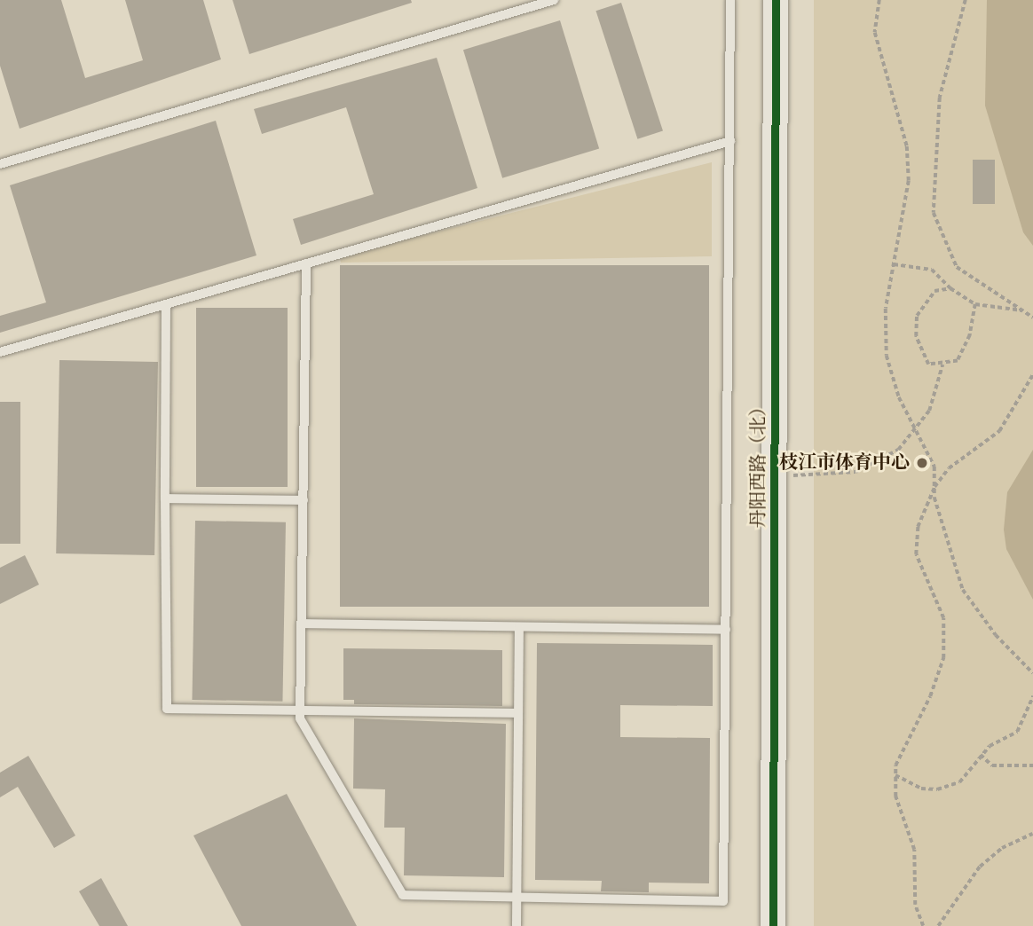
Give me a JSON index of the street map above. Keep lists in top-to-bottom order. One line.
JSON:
{"streets":{"street":["丹阳西路（北）"]},"places":["枝江市体育中心"]}
